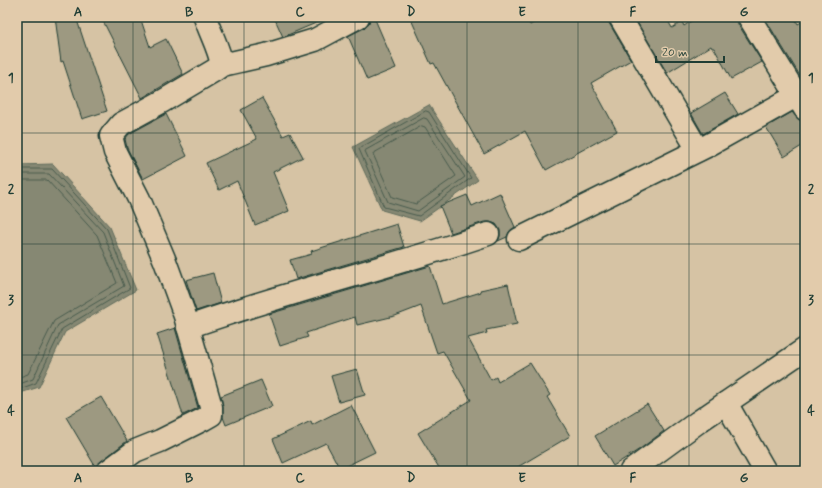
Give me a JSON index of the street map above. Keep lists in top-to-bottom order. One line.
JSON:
{"scale_bar":"20 m","grid":{"columns":["A","B","C","D","E","F","G"],"rows":["1","2","3","4"]}}
